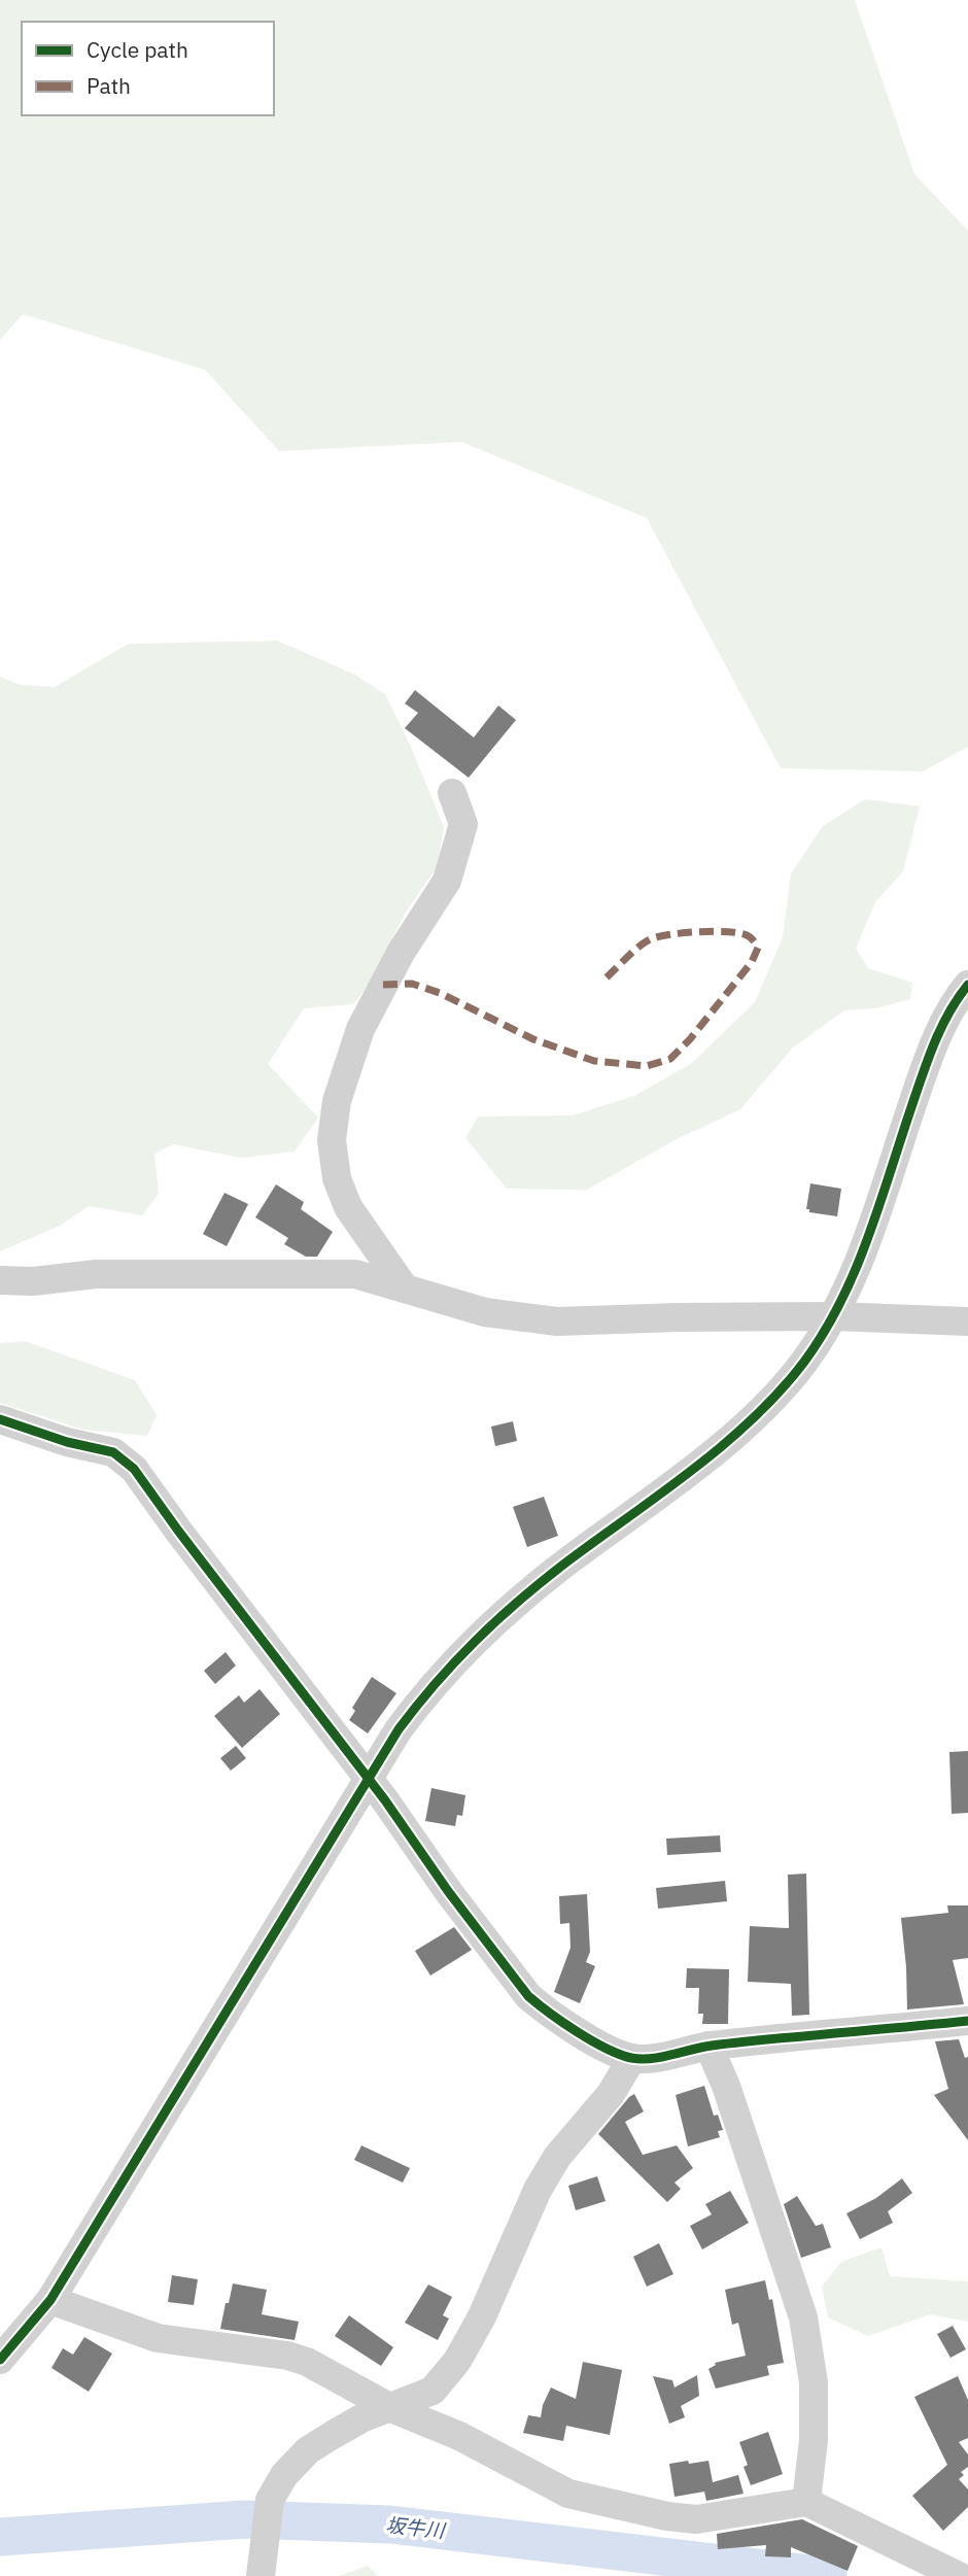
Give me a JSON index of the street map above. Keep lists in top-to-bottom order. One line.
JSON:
{"water":["坂牛川"],"legend":["Cycle path","Path"]}
